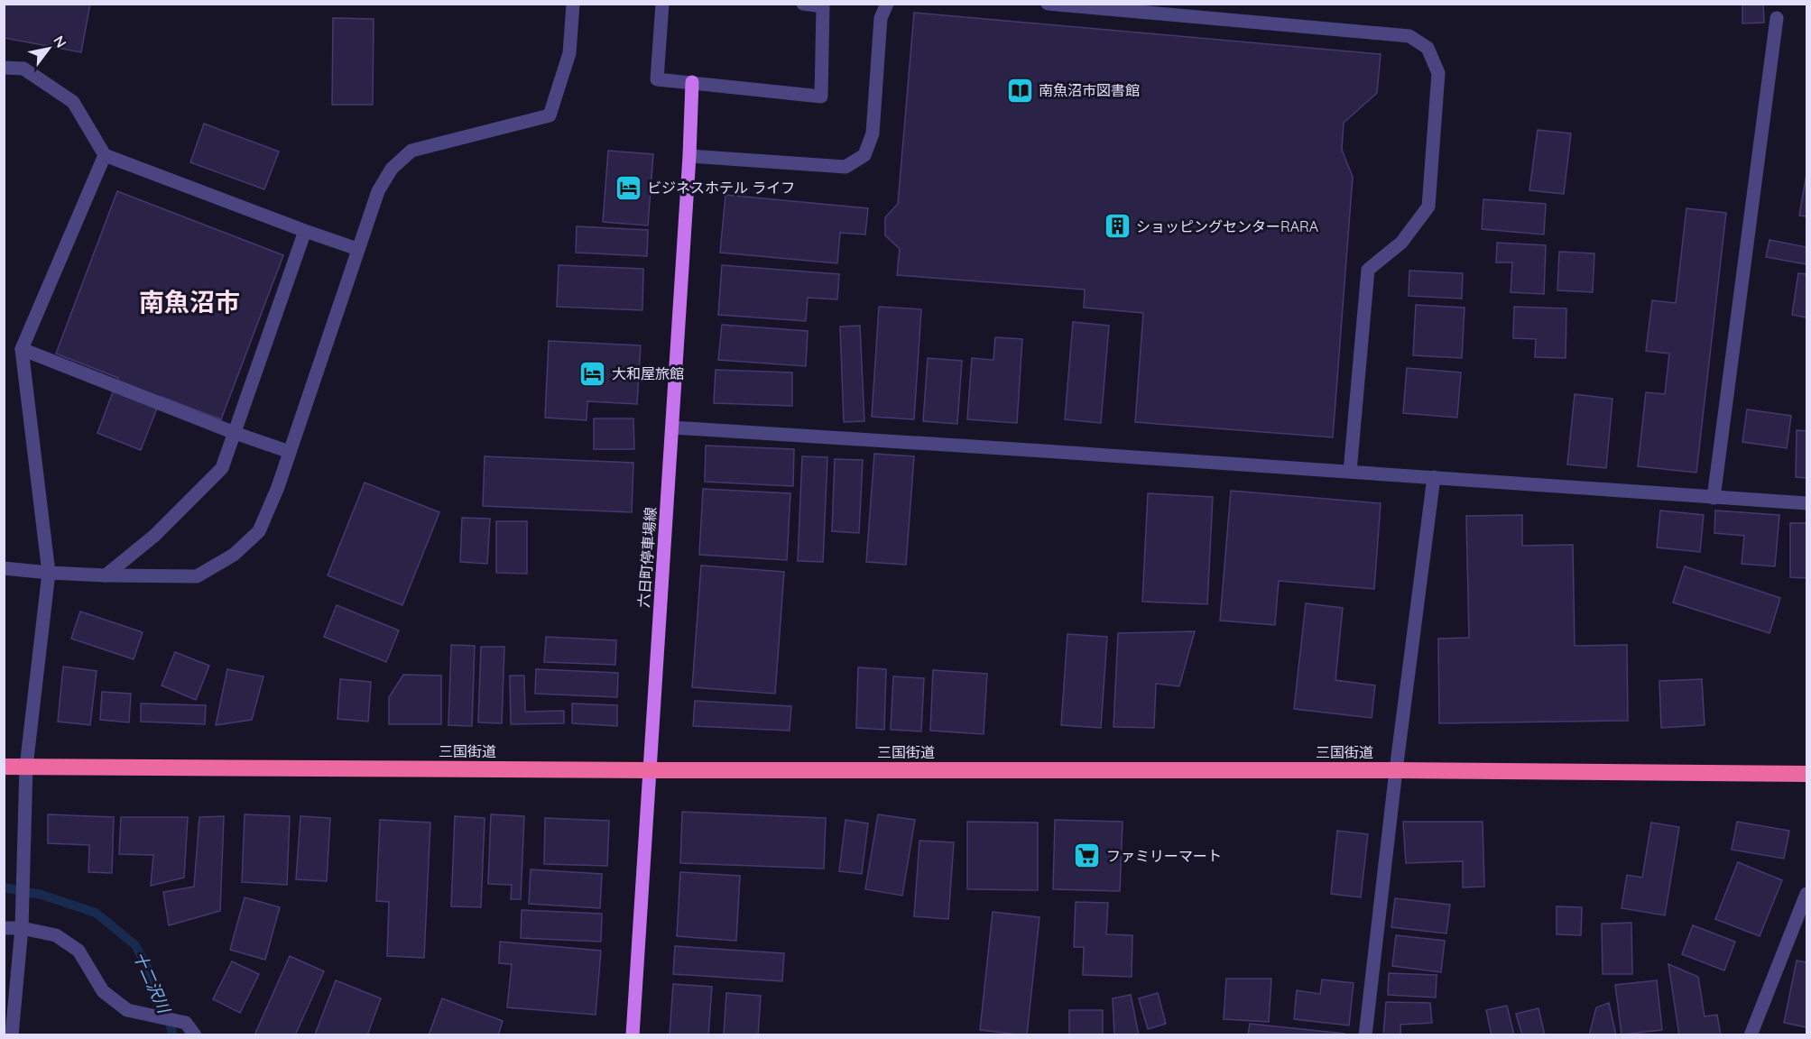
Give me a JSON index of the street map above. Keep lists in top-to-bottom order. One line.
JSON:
{"streets":{"highway":["三国街道"],"main road":["六日町停車場線"]},"crossings":[["六日町停車場線","三国街道"]],"districts":["南魚沼市"],"water":["十二沢川"],"places":{"library":["南魚沼市図書館"],"hotel":["ビジネスホテル ライフ","大和屋旅館"],"building":["ショッピングセンターRARA"],"supermarket":["ファミリーマート"]},"north":"top right"}
